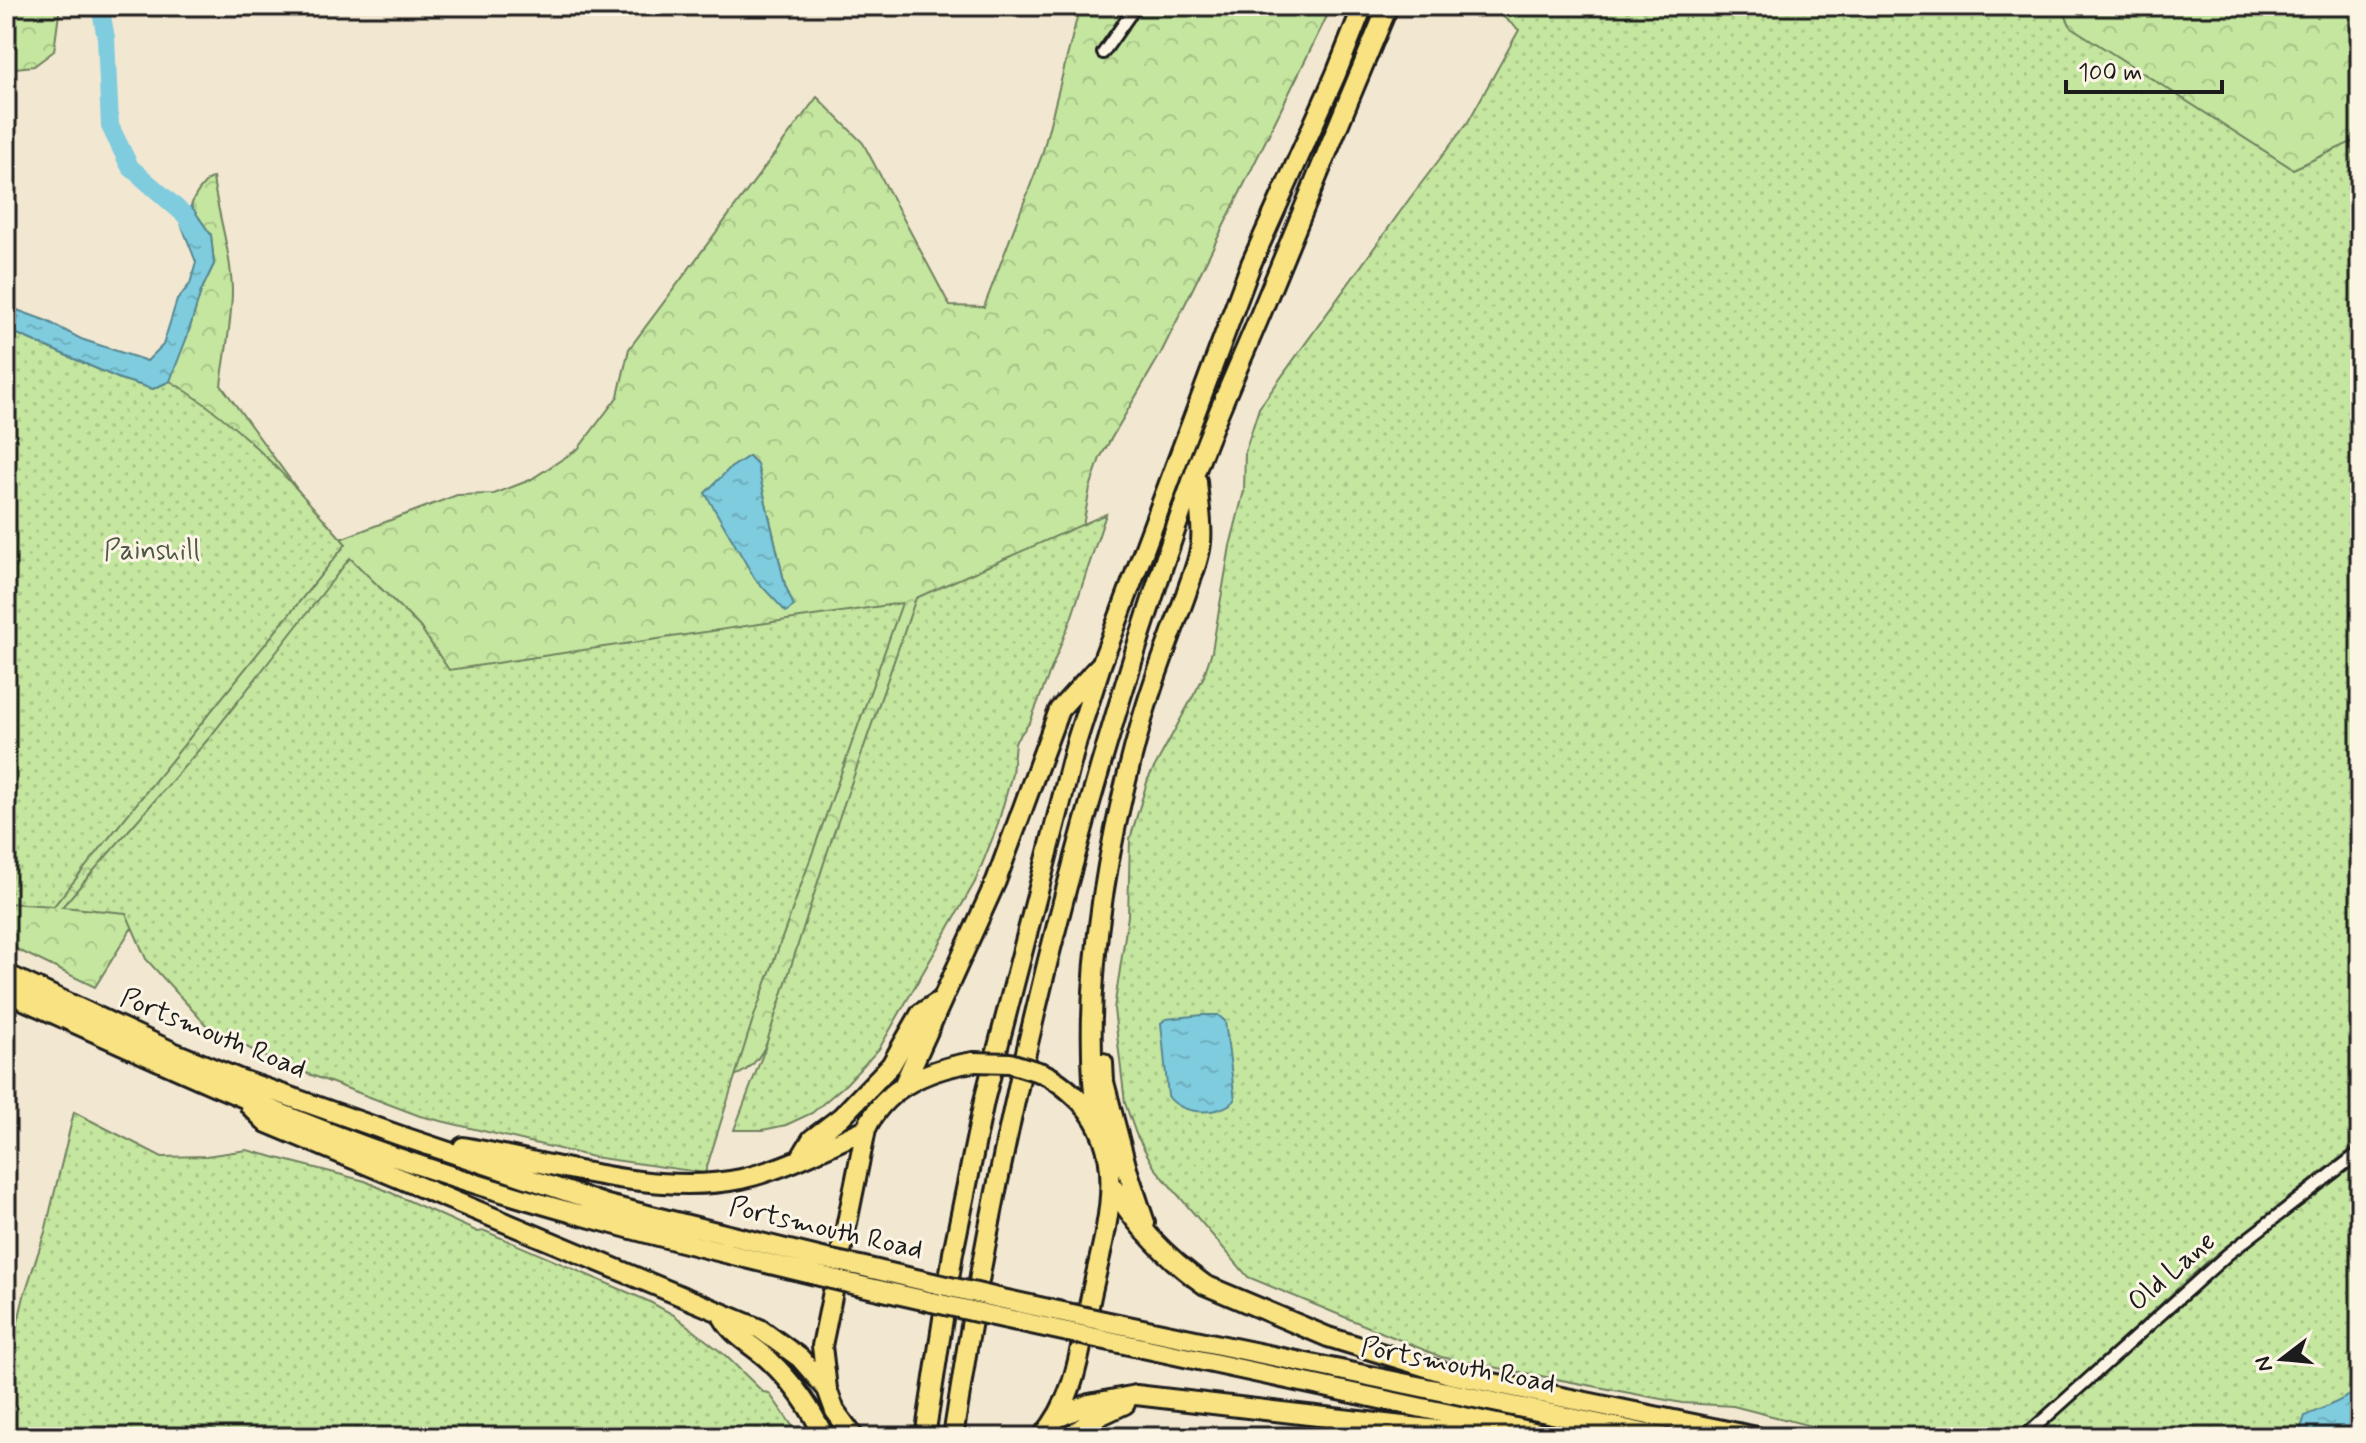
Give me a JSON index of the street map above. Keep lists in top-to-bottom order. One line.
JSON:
{"streets":{"highway":["Portsmouth Road"],"street":["Old Lane"]},"parks":["Painshill"],"scale_bar":"100 m","north":"left"}
